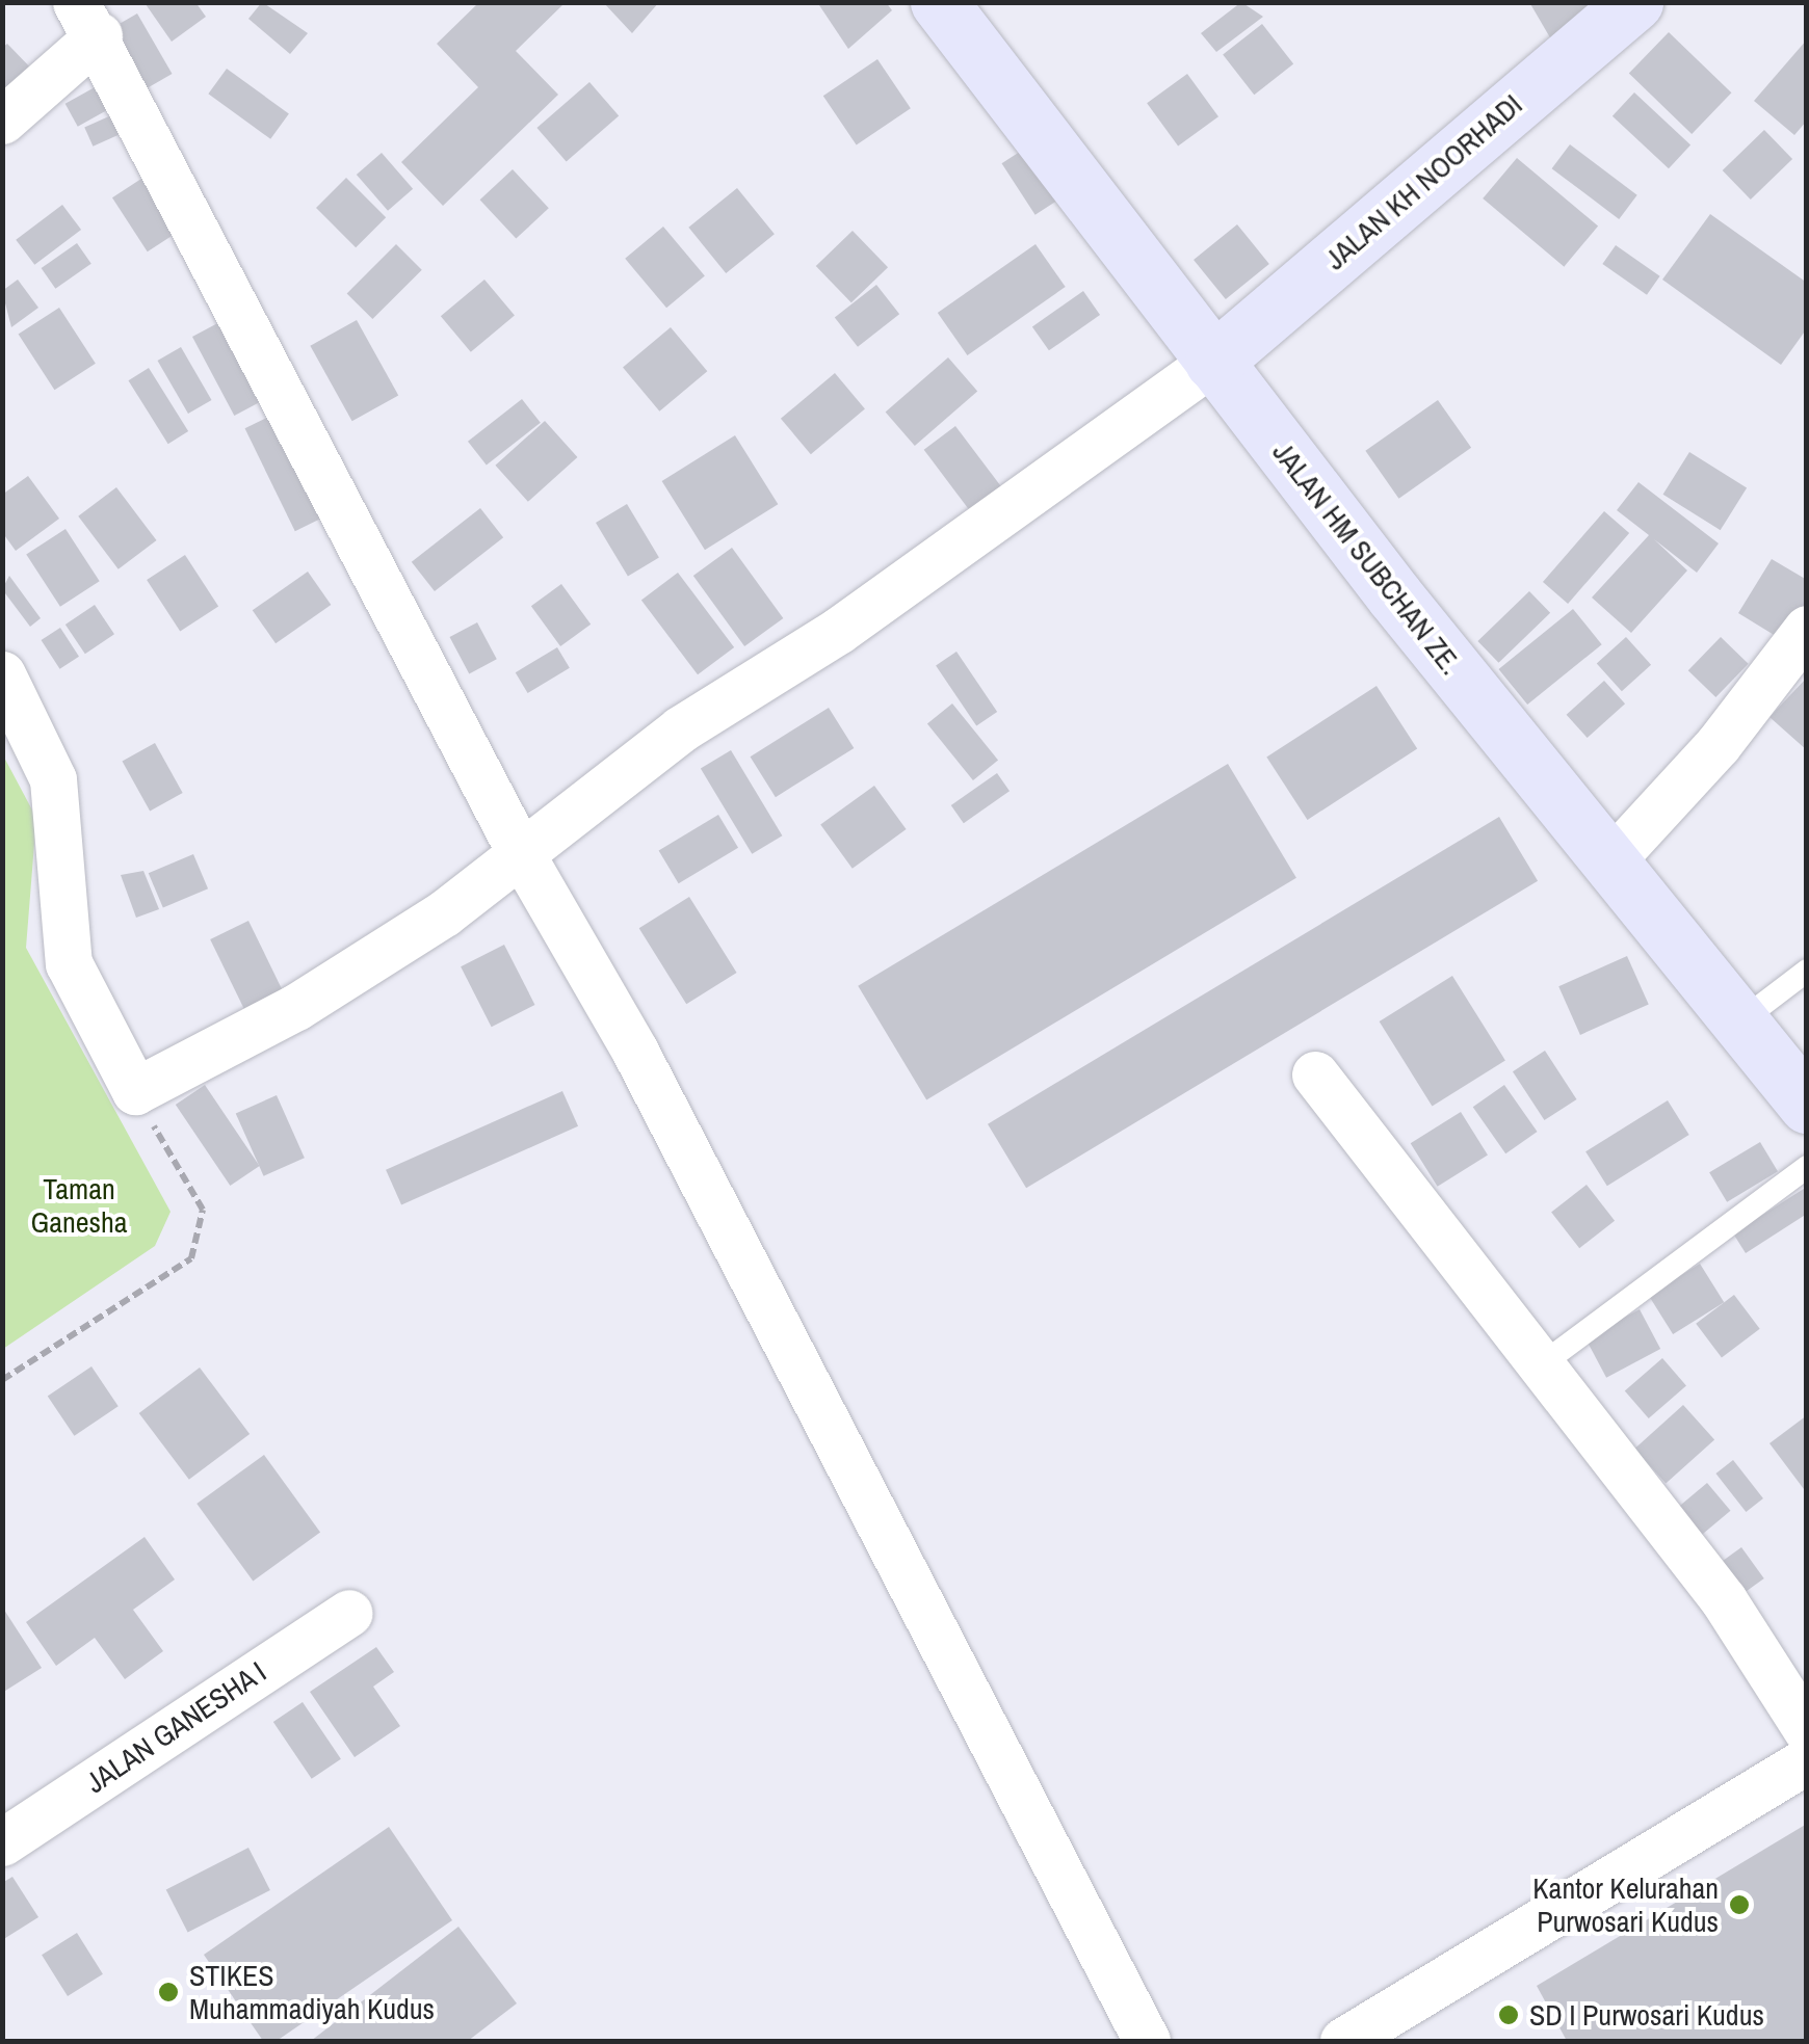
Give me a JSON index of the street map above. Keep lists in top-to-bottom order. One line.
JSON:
{"streets":{"main road":["JALAN KH NOORHADI","JALAN HM SUBCHAN ZE."],"street":["JALAN GANESHA I"]},"crossings":[["JALAN KH NOORHADI","JALAN HM SUBCHAN ZE."]],"parks":["Taman Ganesha"],"places":["Kantor Kelurahan Purwosari Kudus","STIKES Muhammadiyah Kudus","SD I Purwosari Kudus"]}
